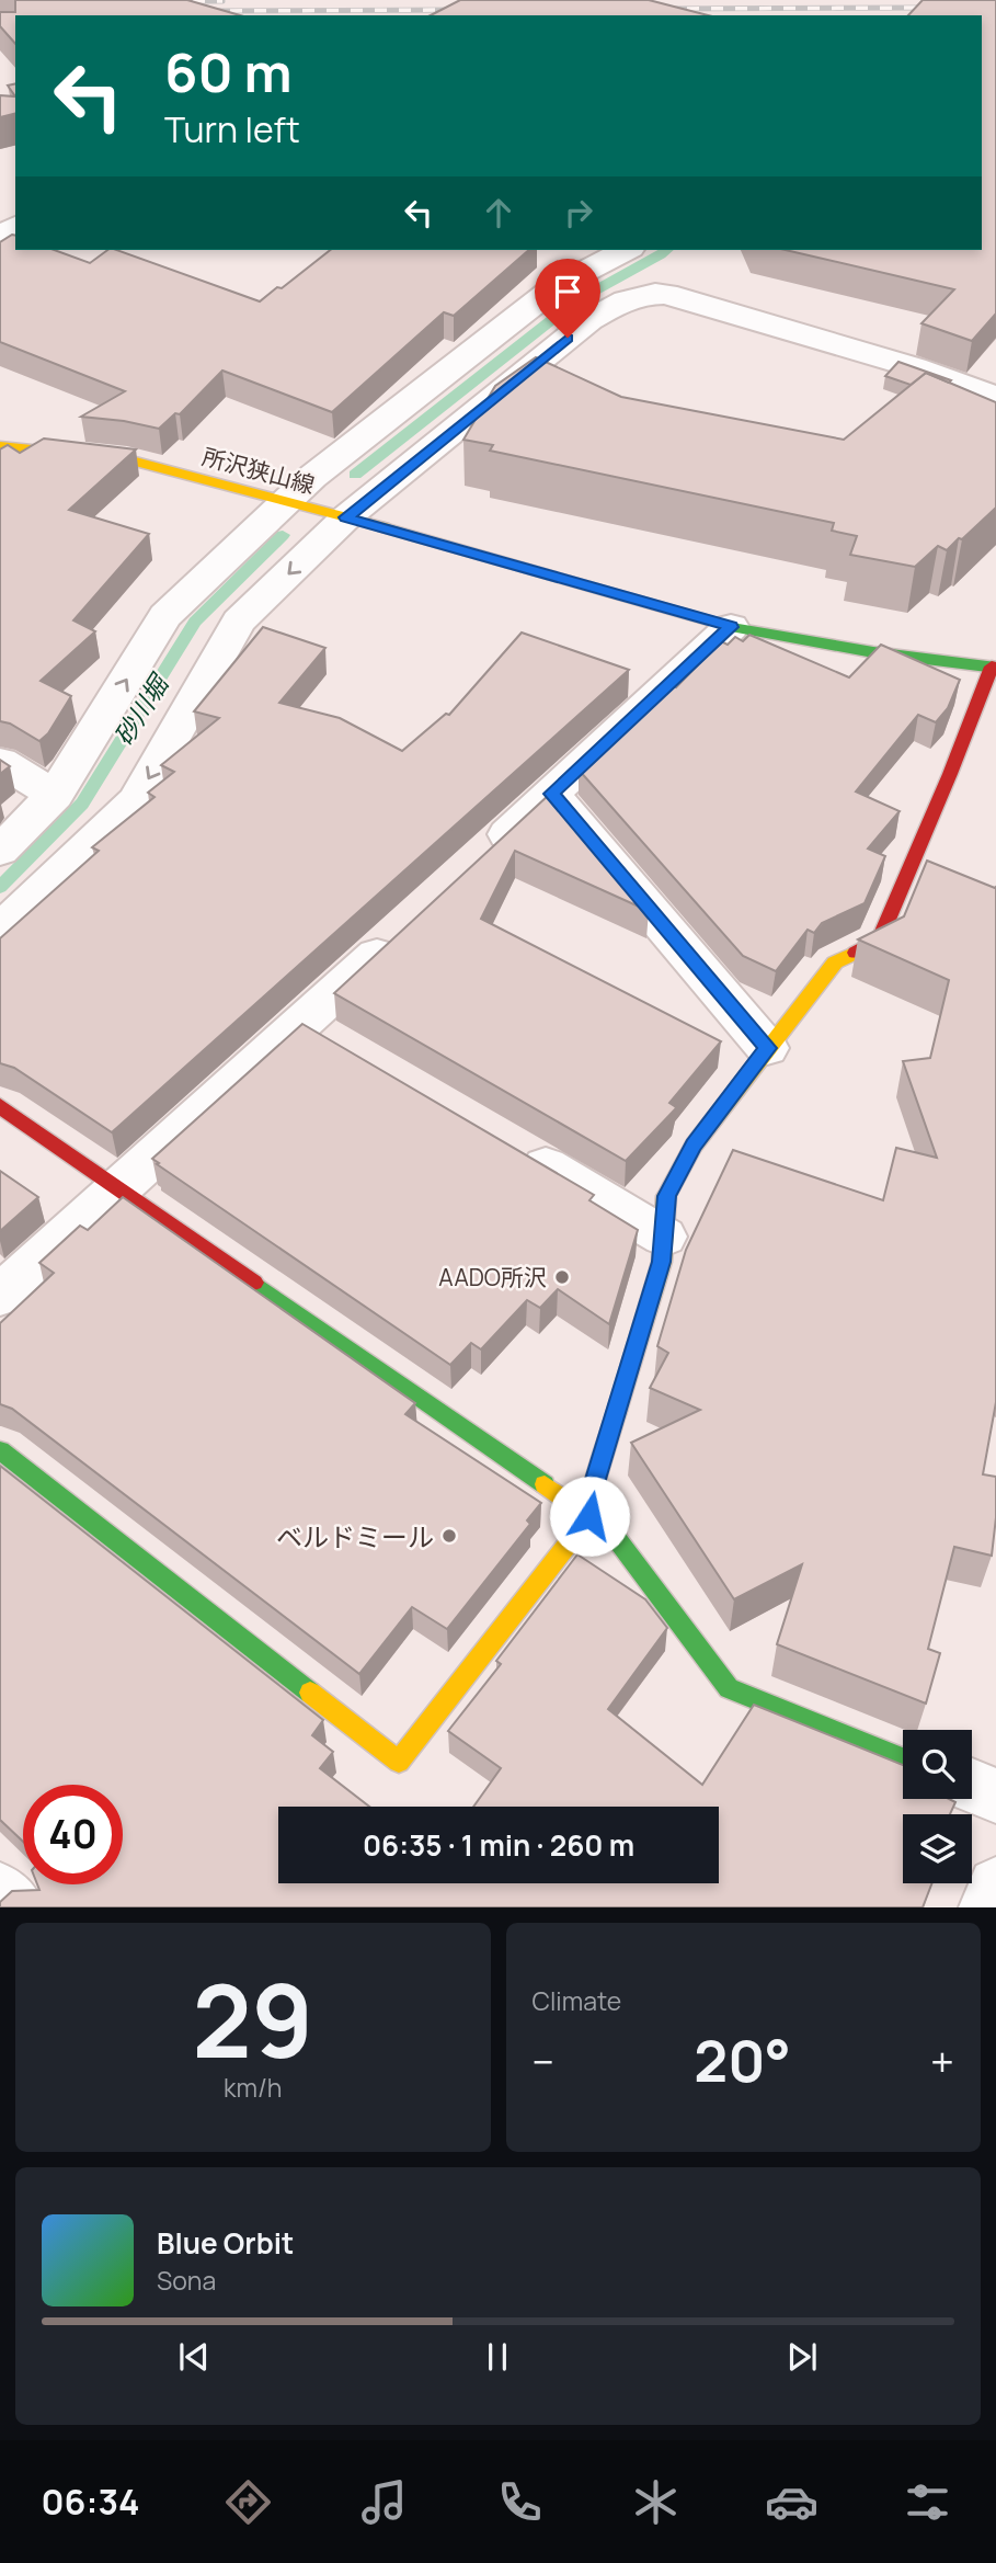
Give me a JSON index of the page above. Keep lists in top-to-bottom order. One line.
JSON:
{"streets":{"street":["所沢狭山線"]},"water":["砂川堀"],"places":["AADO所沢","ベルドミール"],"page":{"turn":["60 m","Turn left"],"limit":"40","trip":"06:35 · 1 min · 260 m","tile":[["29","km/h"],"Climate"],"heat":["−","20°","+"],"song":["Blue Orbit","Sona"],"tabs":"06:34"}}
